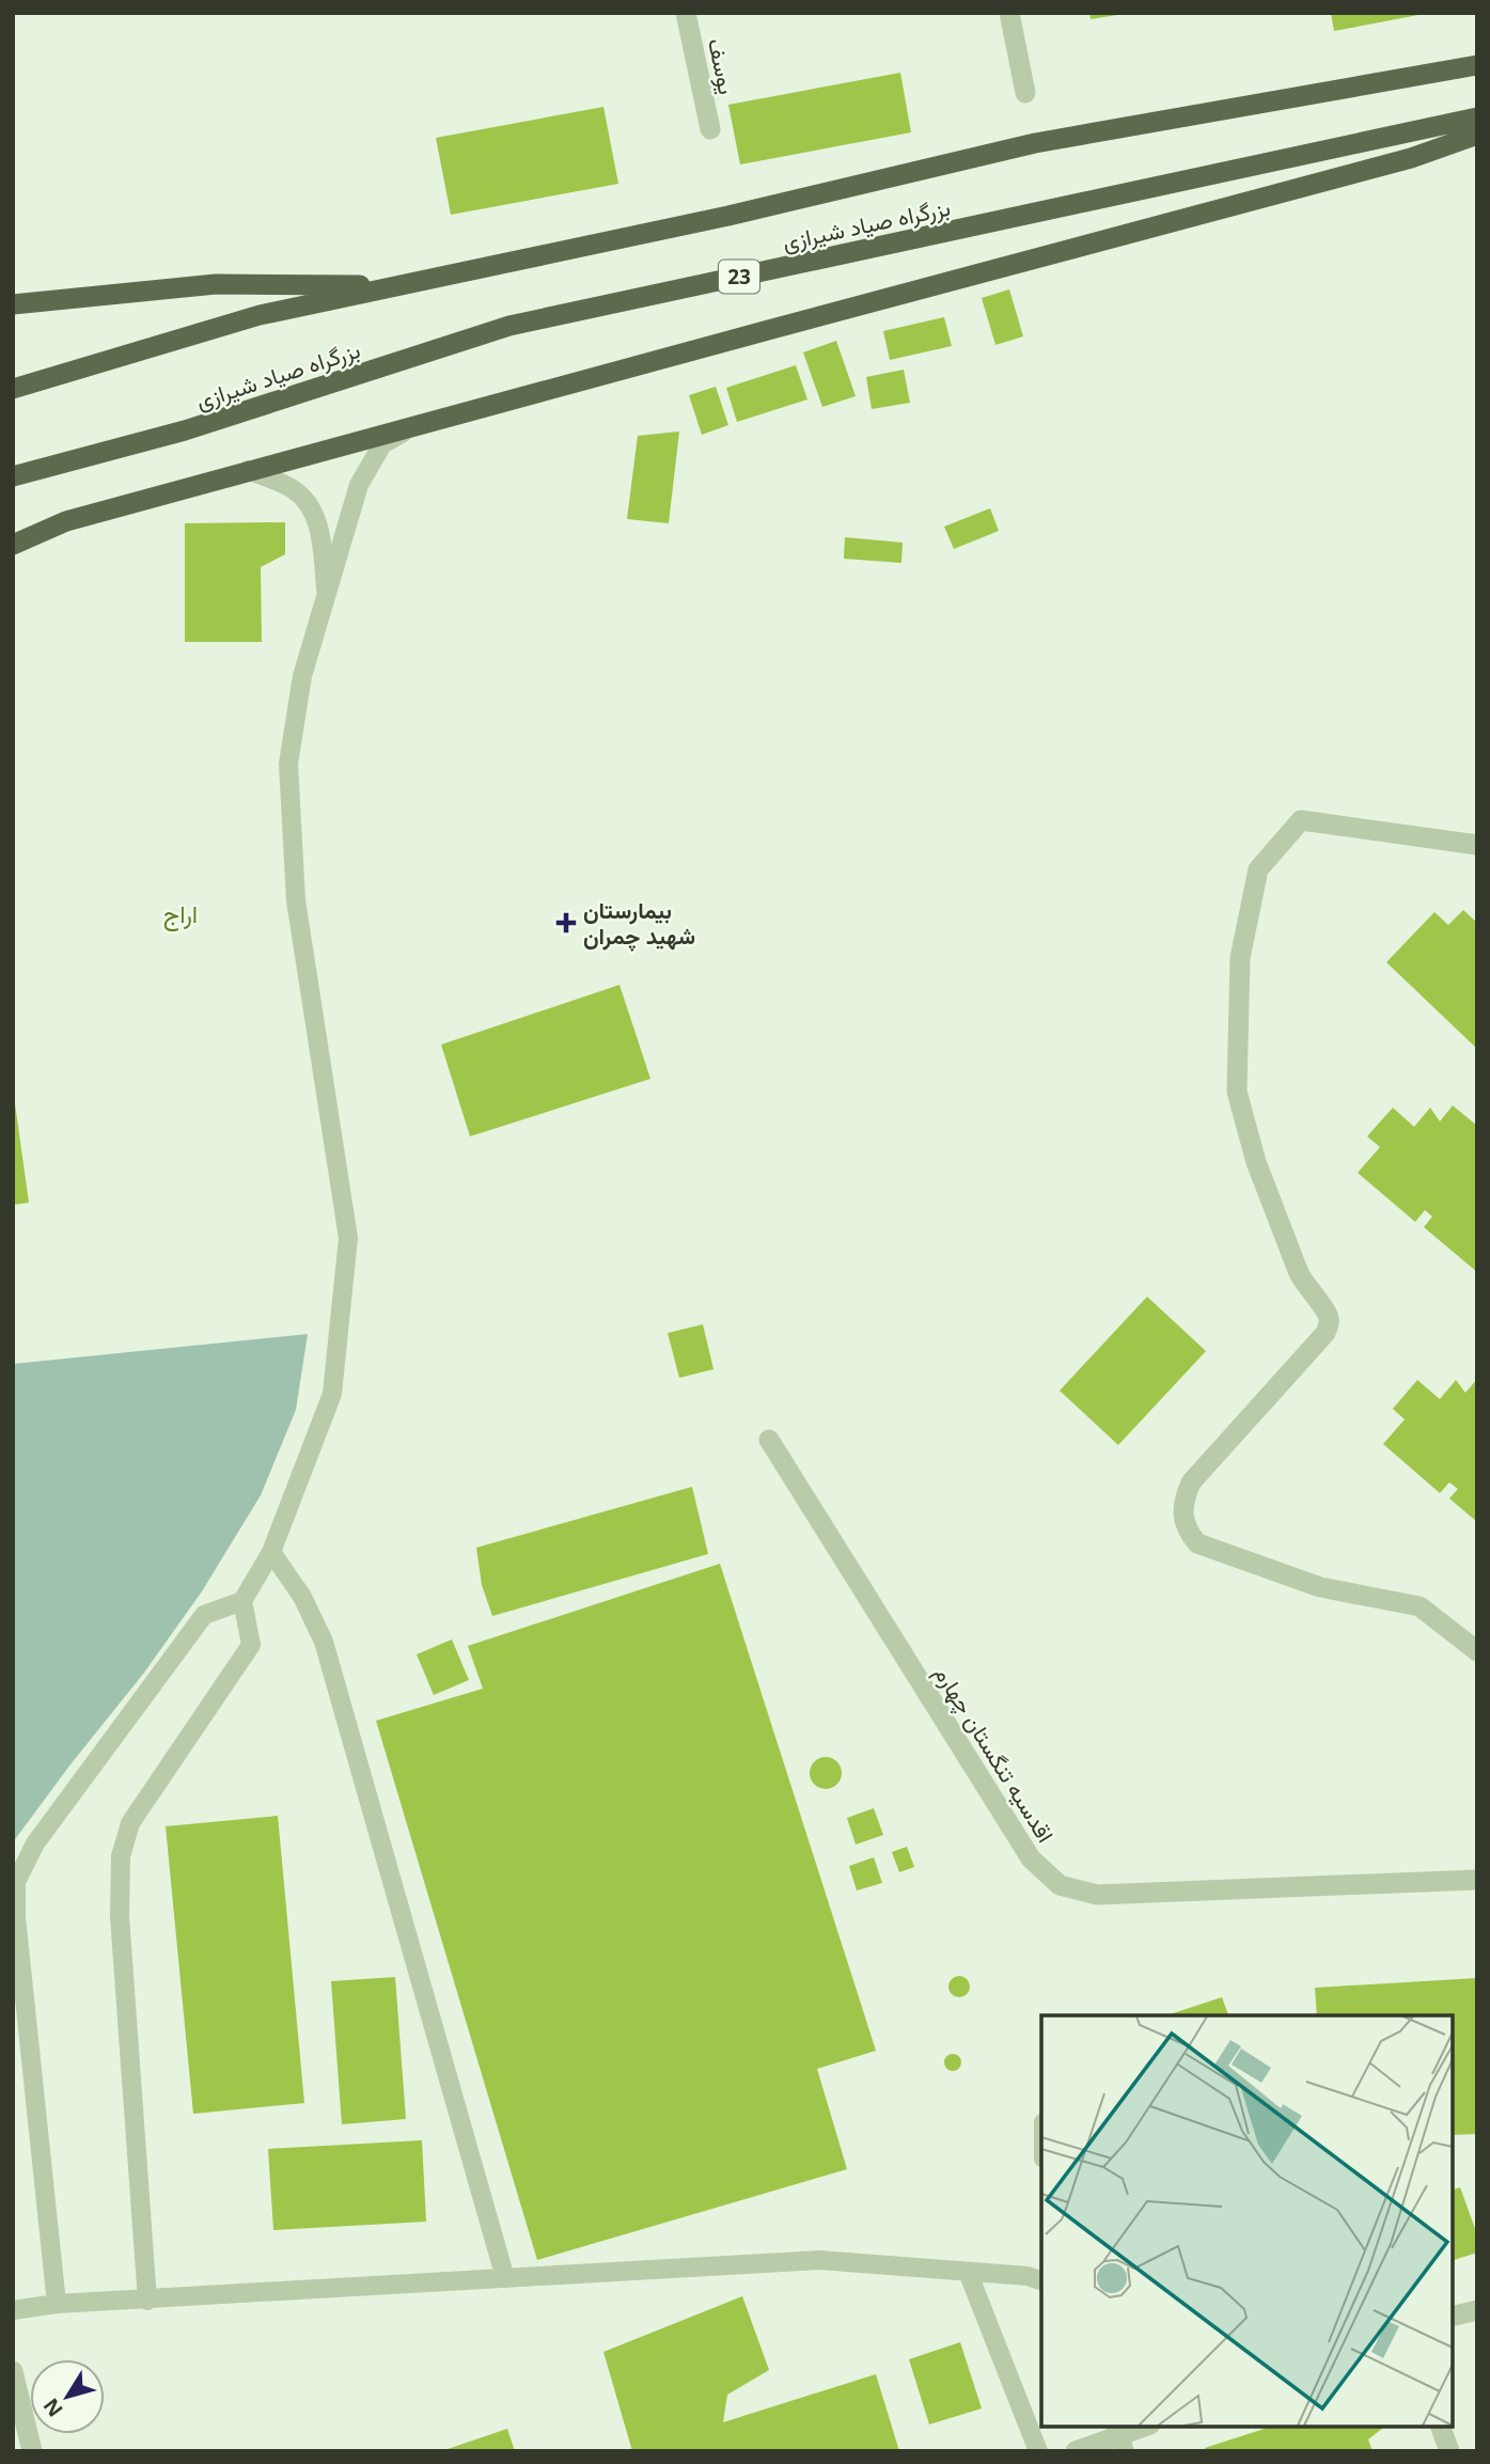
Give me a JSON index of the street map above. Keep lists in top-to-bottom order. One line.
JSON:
{"streets":{"highway":["بزرگراه صیاد شیرازی","23"],"street":["یوسف","اقدسیه تنگستان چهارم"]},"districts":["اراج"],"places":{"health":["بیمارستان شهید چمران"]},"north":"bottom left"}
